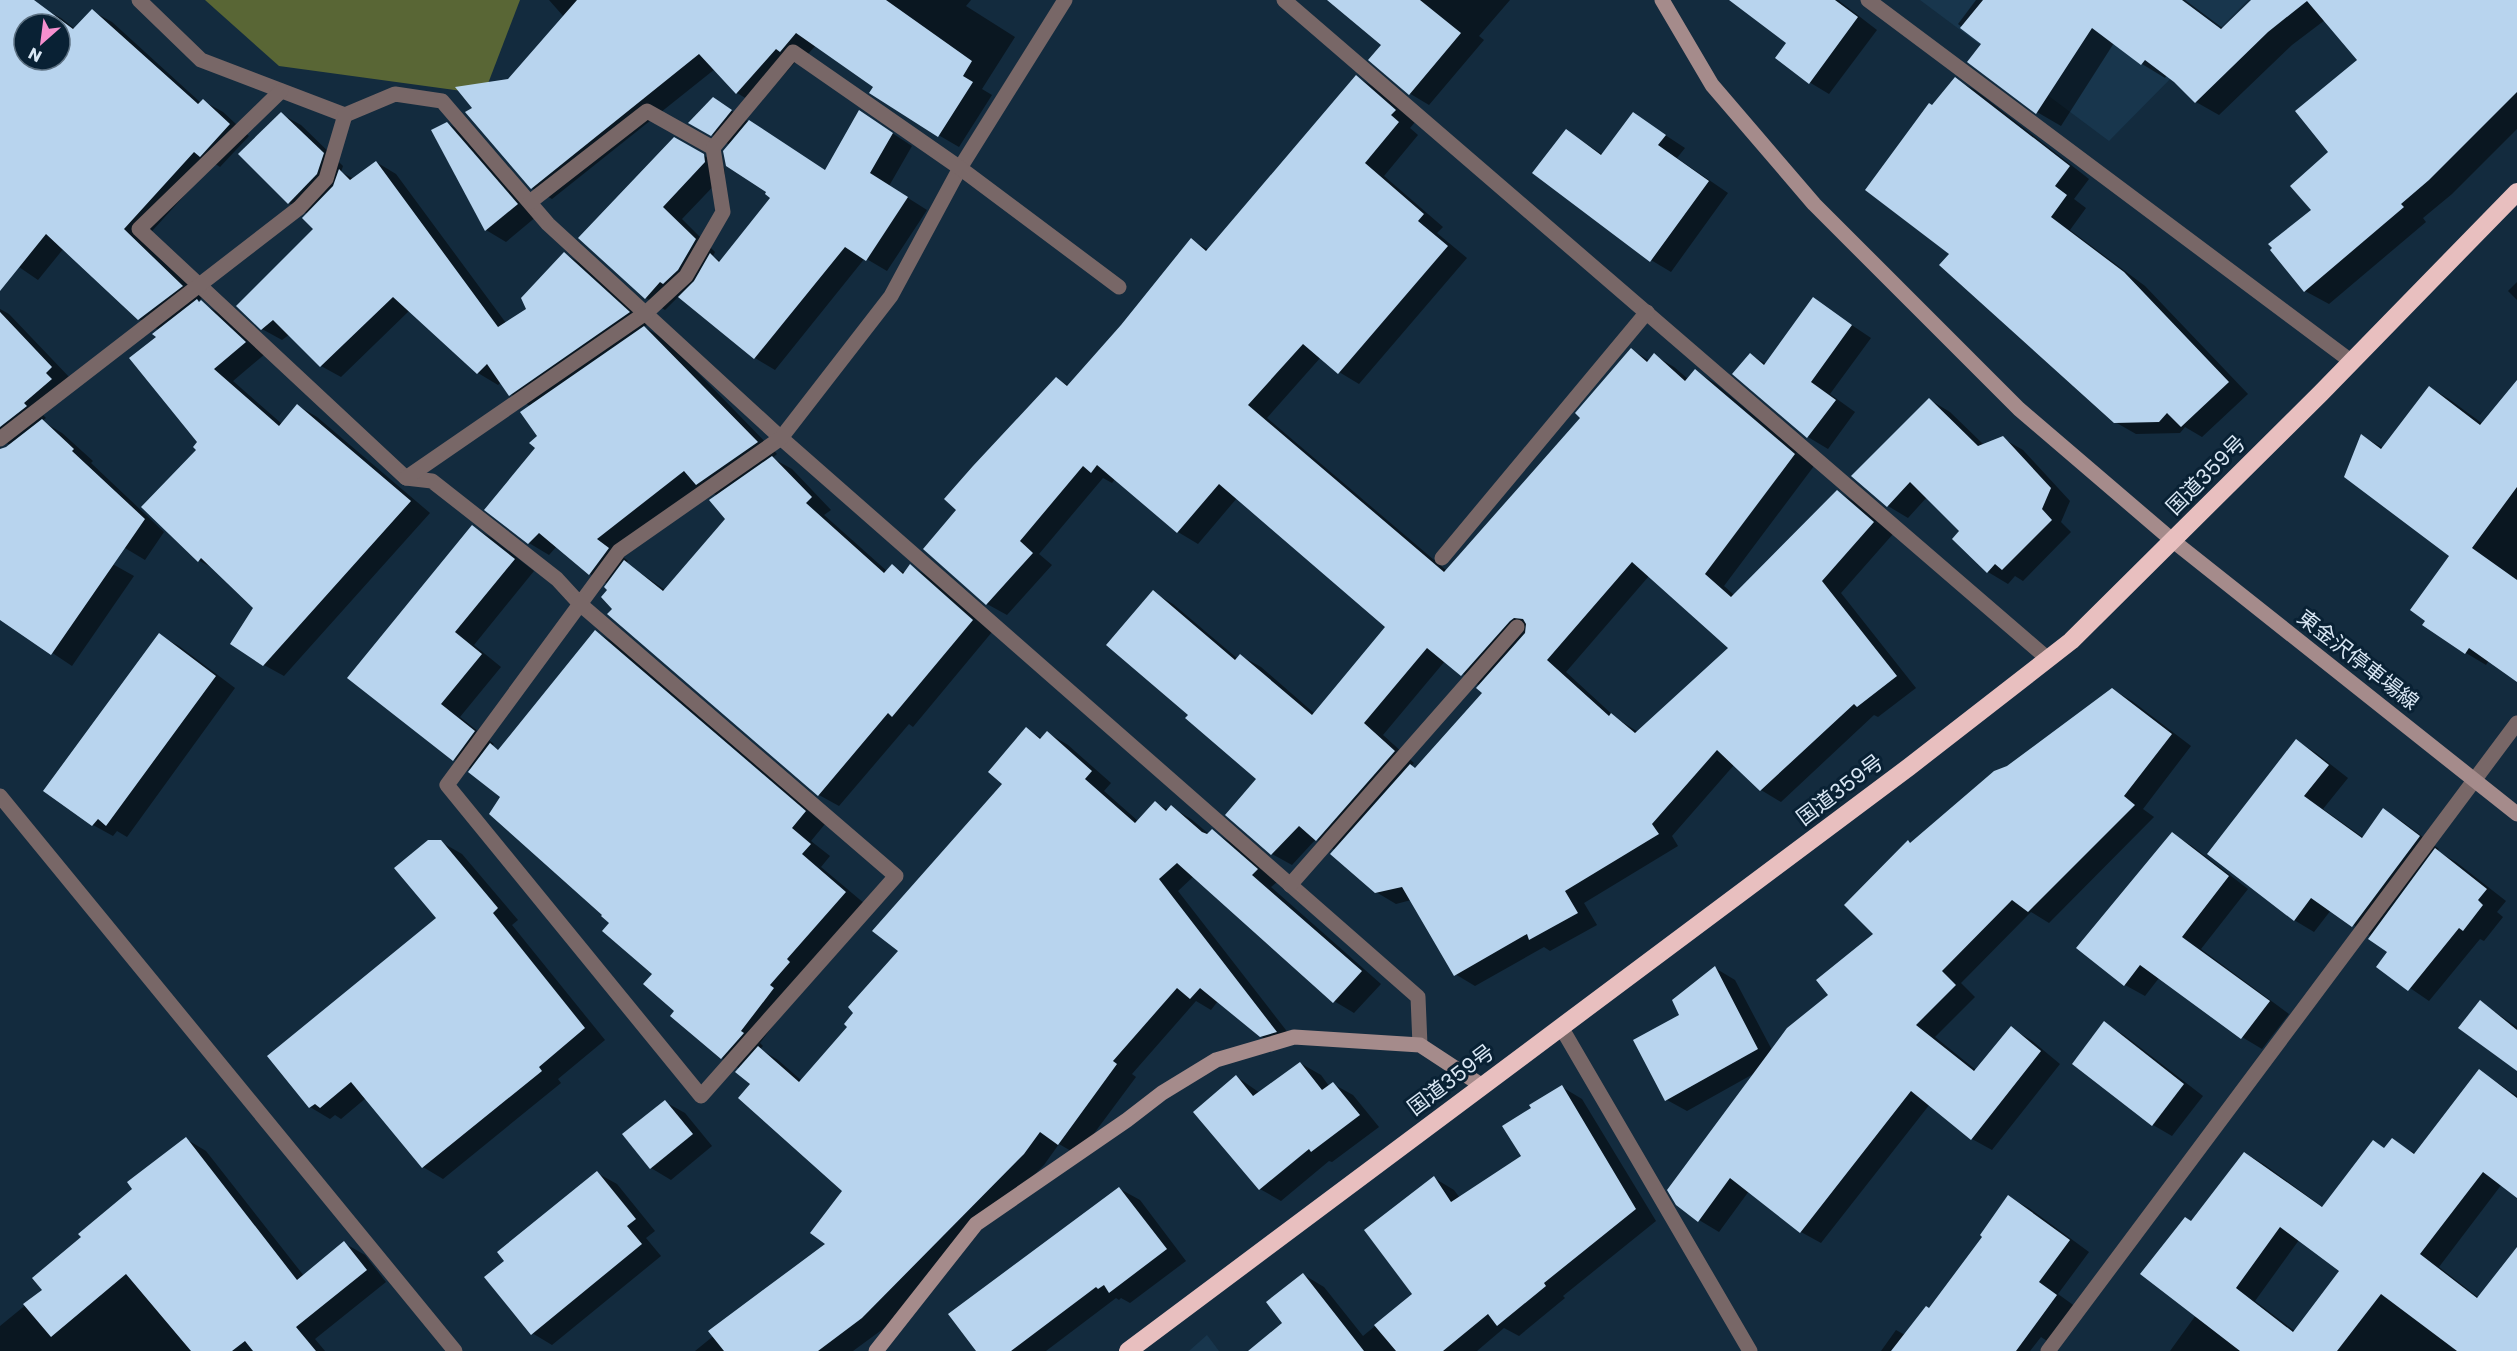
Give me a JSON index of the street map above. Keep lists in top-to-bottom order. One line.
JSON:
{"streets":{"highway":["国道359号"],"street":["東金沢停車場線"]},"crossings":[["国道359号","東金沢停車場線"]],"north":"bottom left"}
